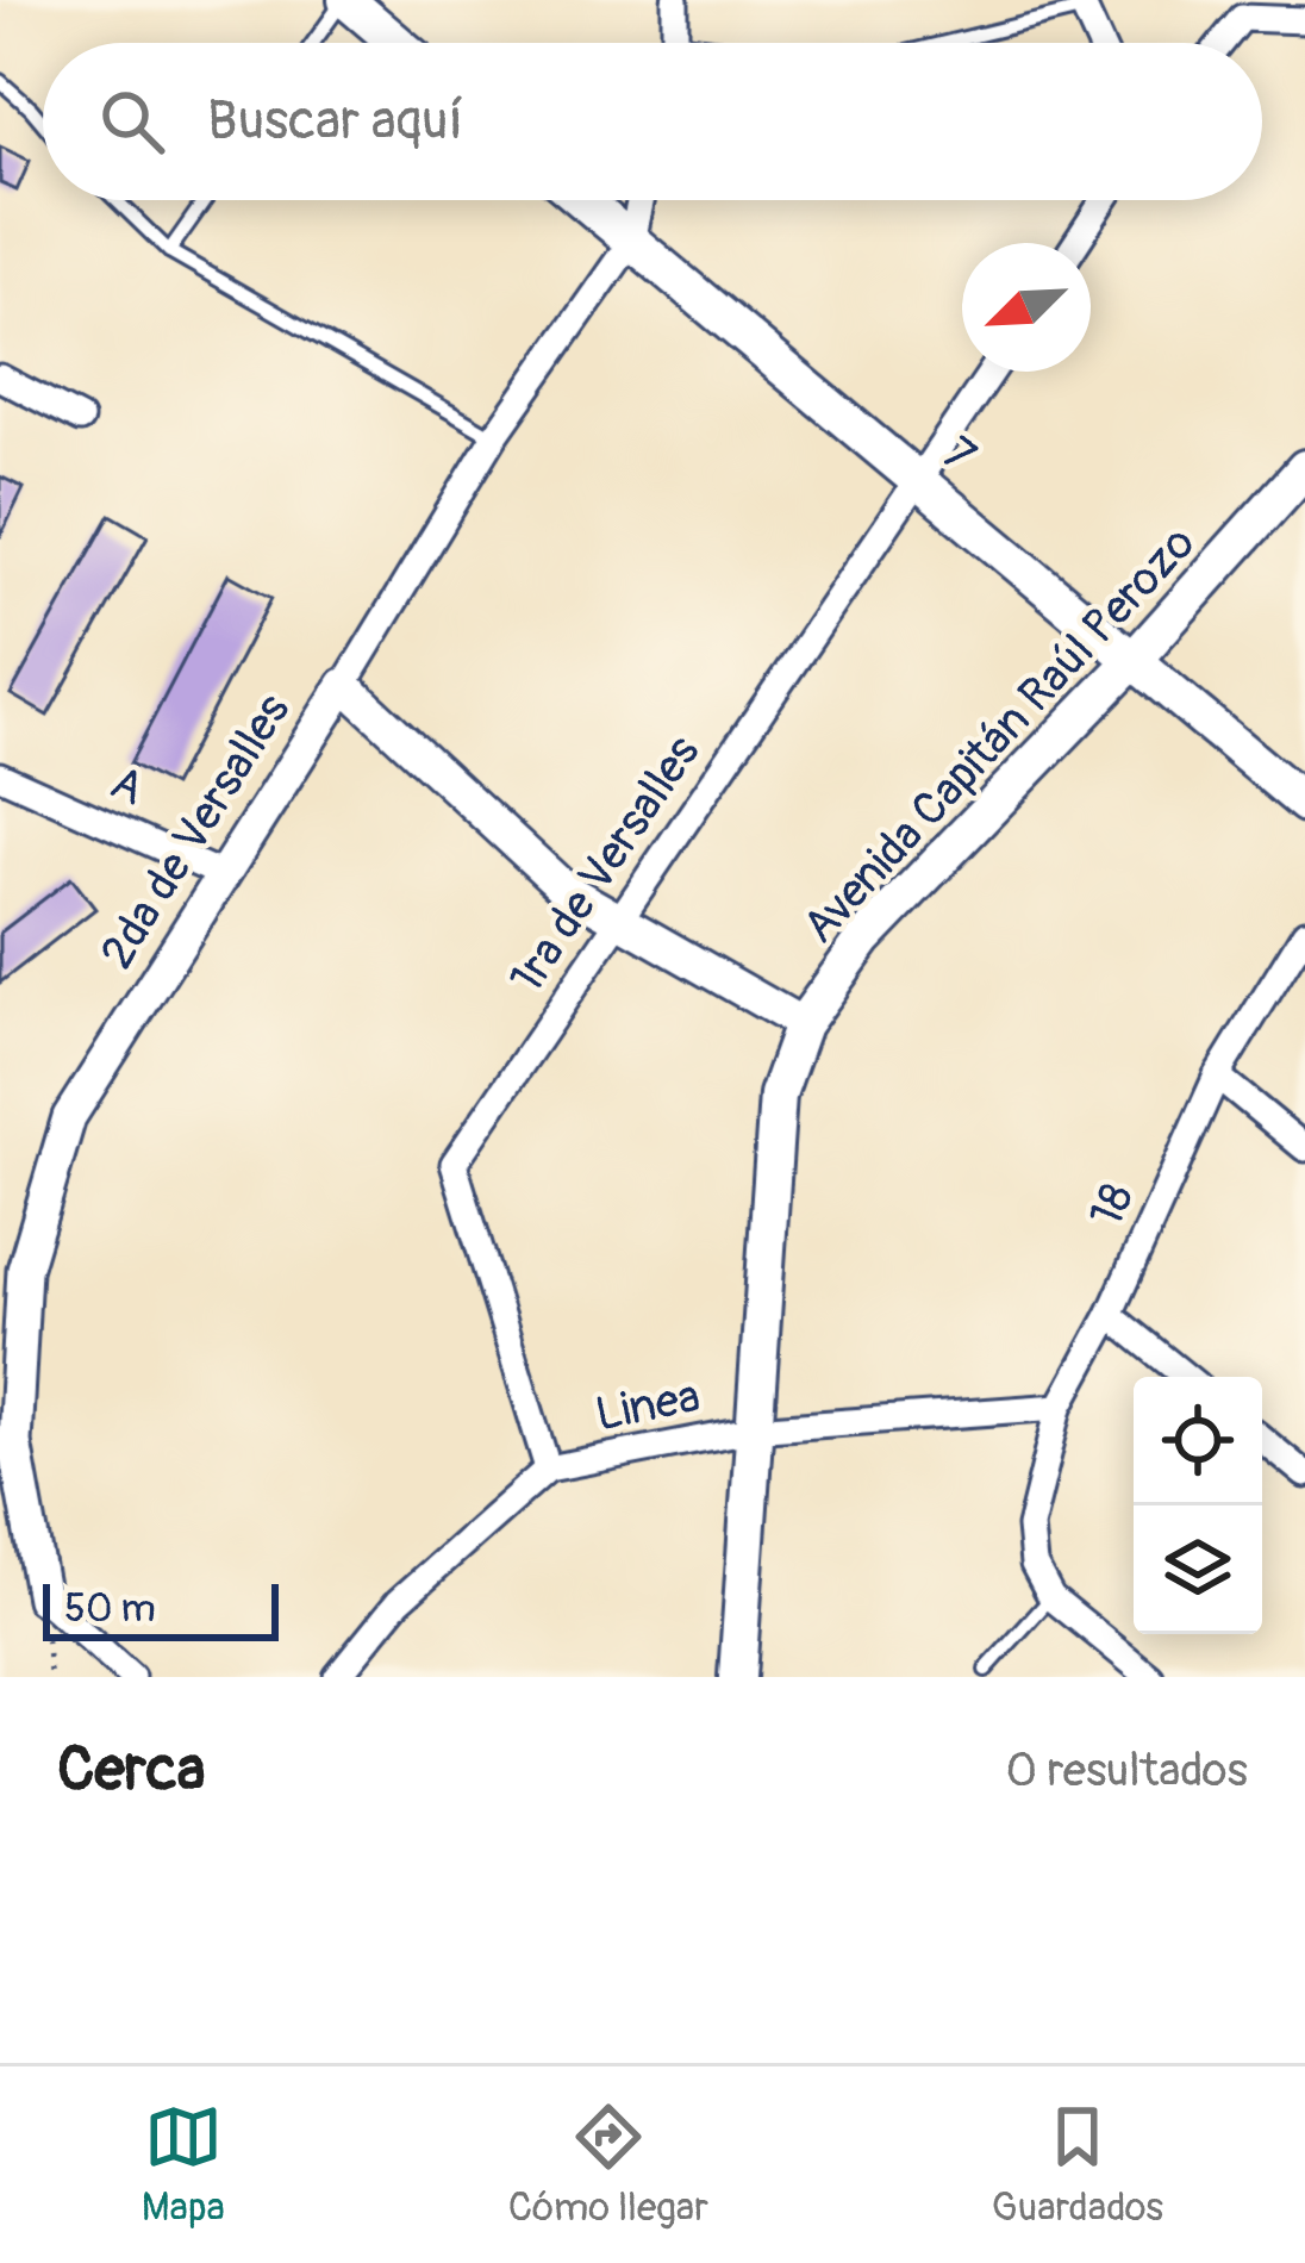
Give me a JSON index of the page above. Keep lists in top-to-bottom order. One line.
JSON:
{"streets":{"main road":["7","Avenida Capitán Raúl Perozo"],"street":["A","2da de Versalles","1ra de Versalles","18","Linea"]},"crossings":[["7","Avenida Capitán Raúl Perozo"],["7","2da de Versalles"],["7","1ra de Versalles"],["Avenida Capitán Raúl Perozo","Linea"],["A","2da de Versalles"],["1ra de Versalles","Linea"],["18","Linea"]],"scale_bar":"50 m","north":"bottom left","page":{"search":"Buscar aquí","scale":"50 m","heading":["Cerca","0 resultados"],"nav":["Mapa","Cómo llegar","Guardados"]}}
